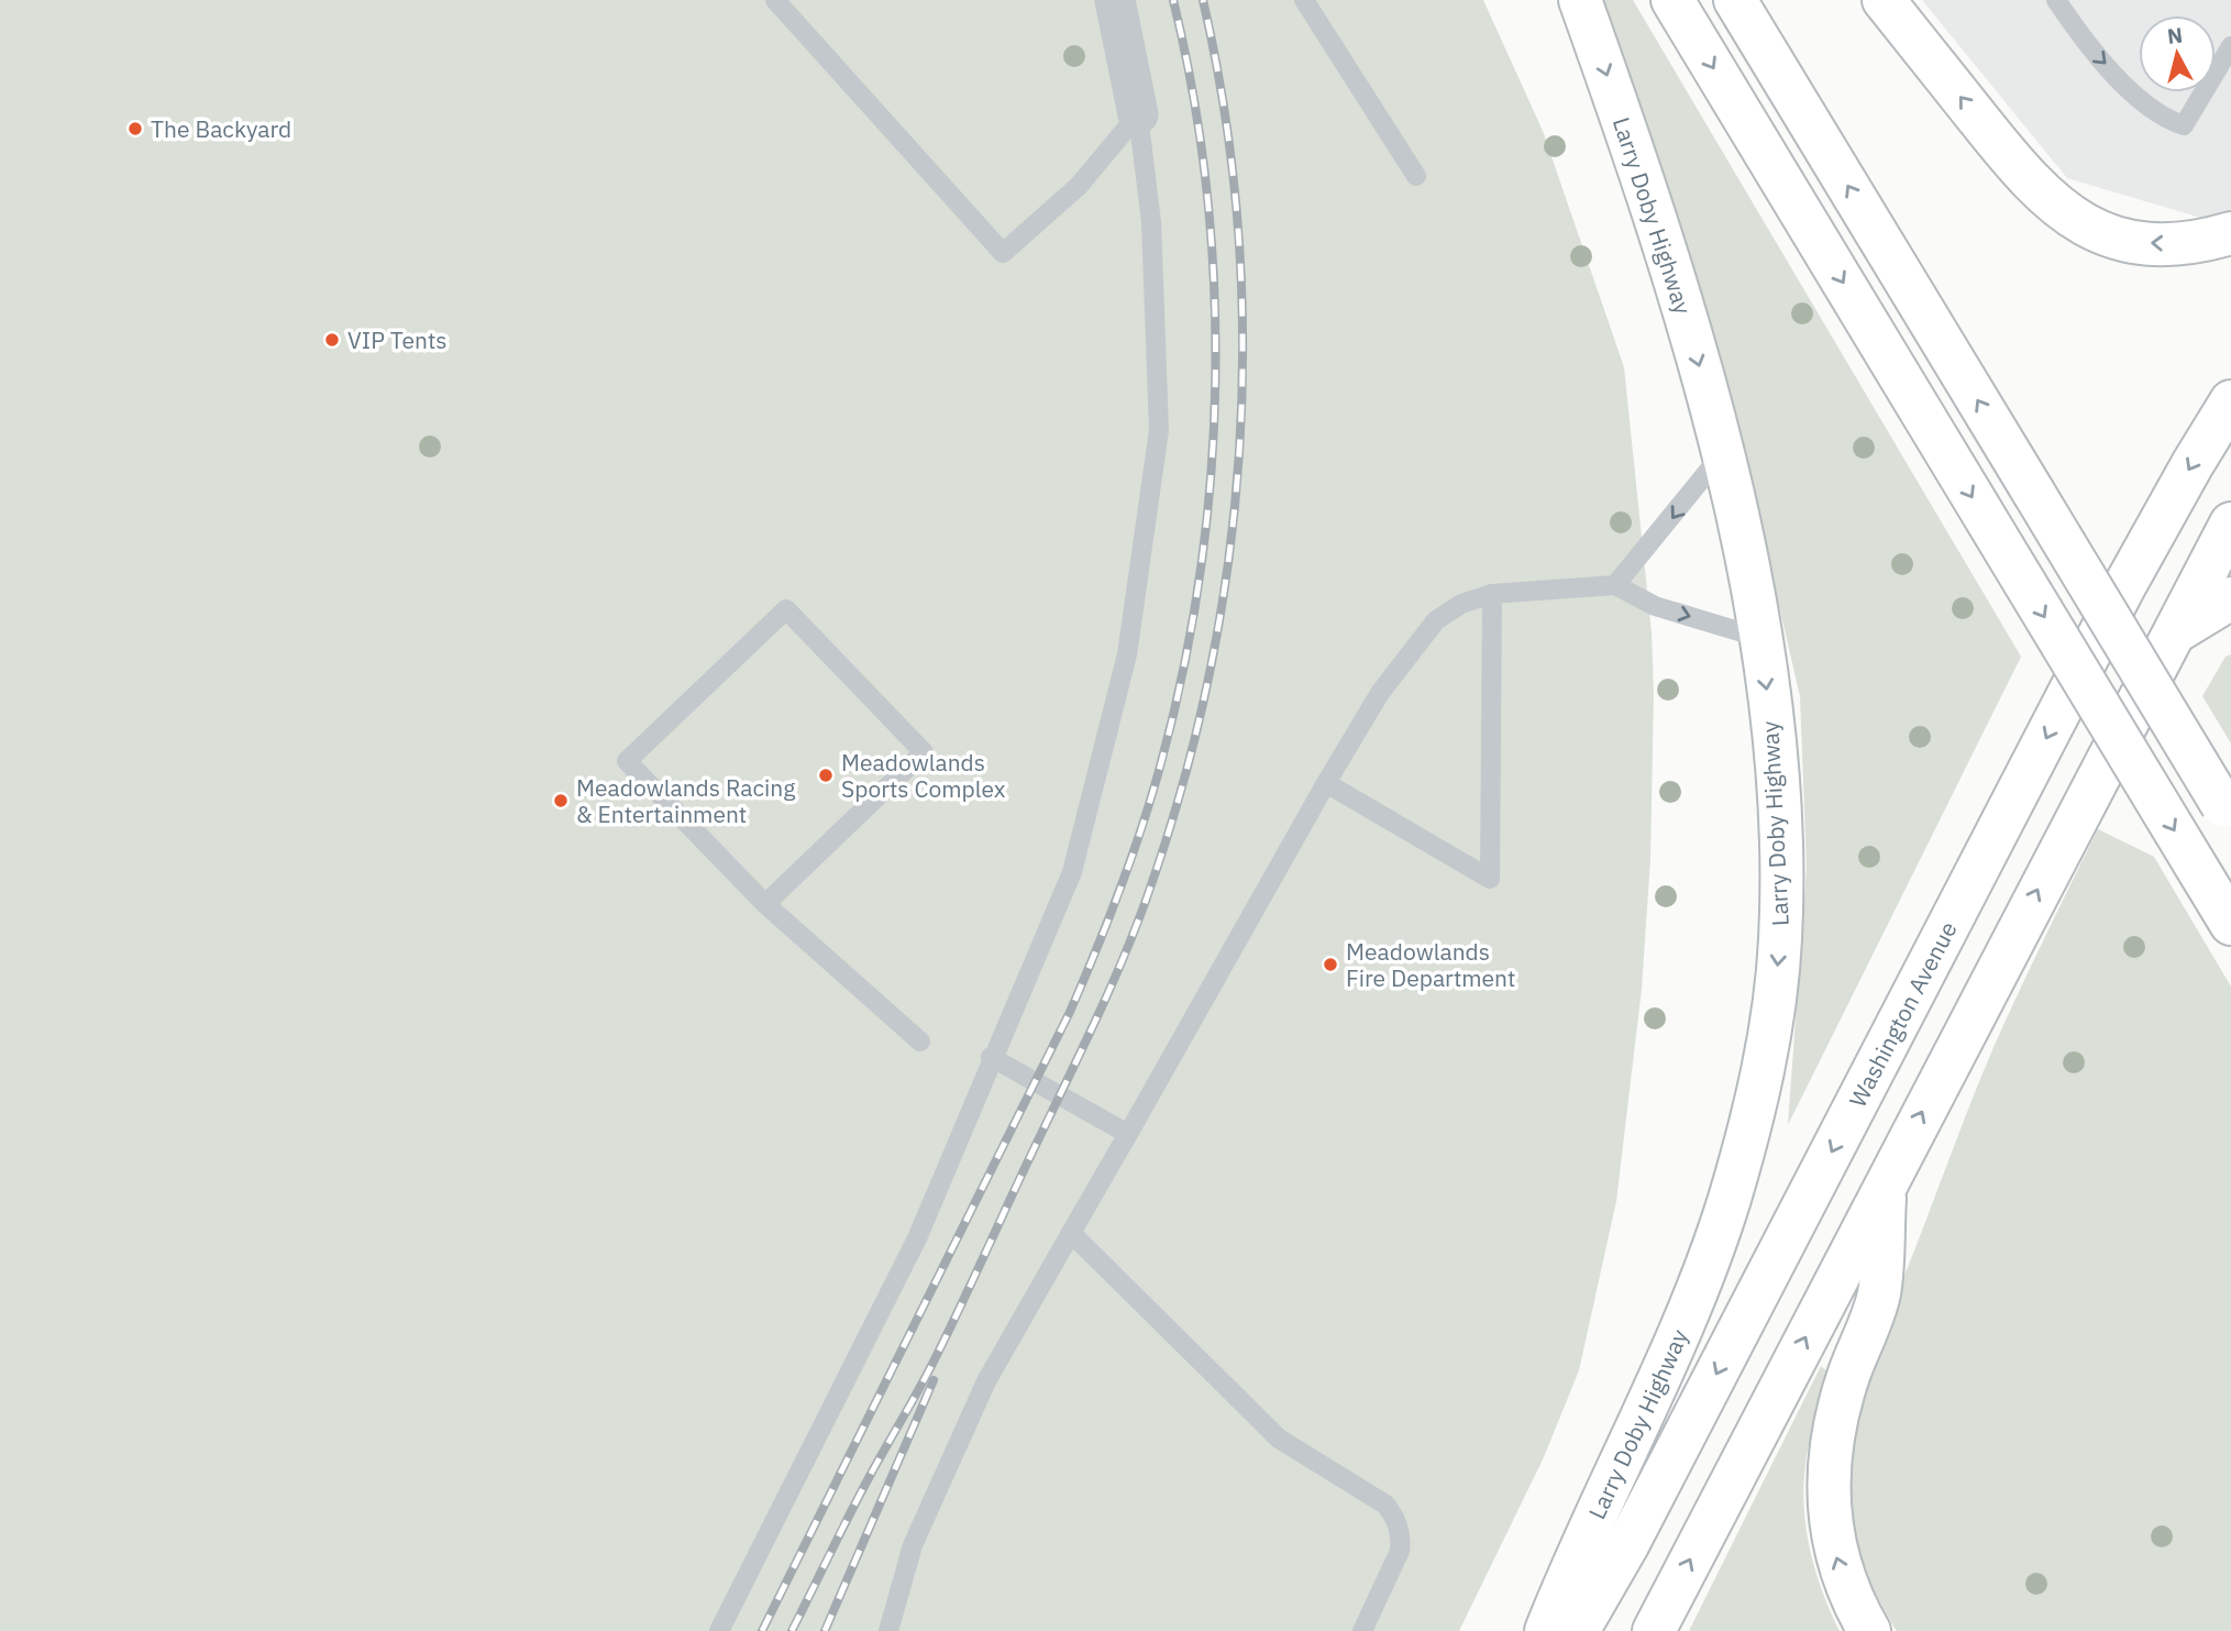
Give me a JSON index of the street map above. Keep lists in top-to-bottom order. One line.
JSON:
{"streets":{"main road":["Larry Doby Highway","Washington Avenue"]},"places":["The Backyard","VIP Tents","Meadowlands Sports Complex","Meadowlands Racing & Entertainment","Meadowlands Fire Department"],"north":"top"}
